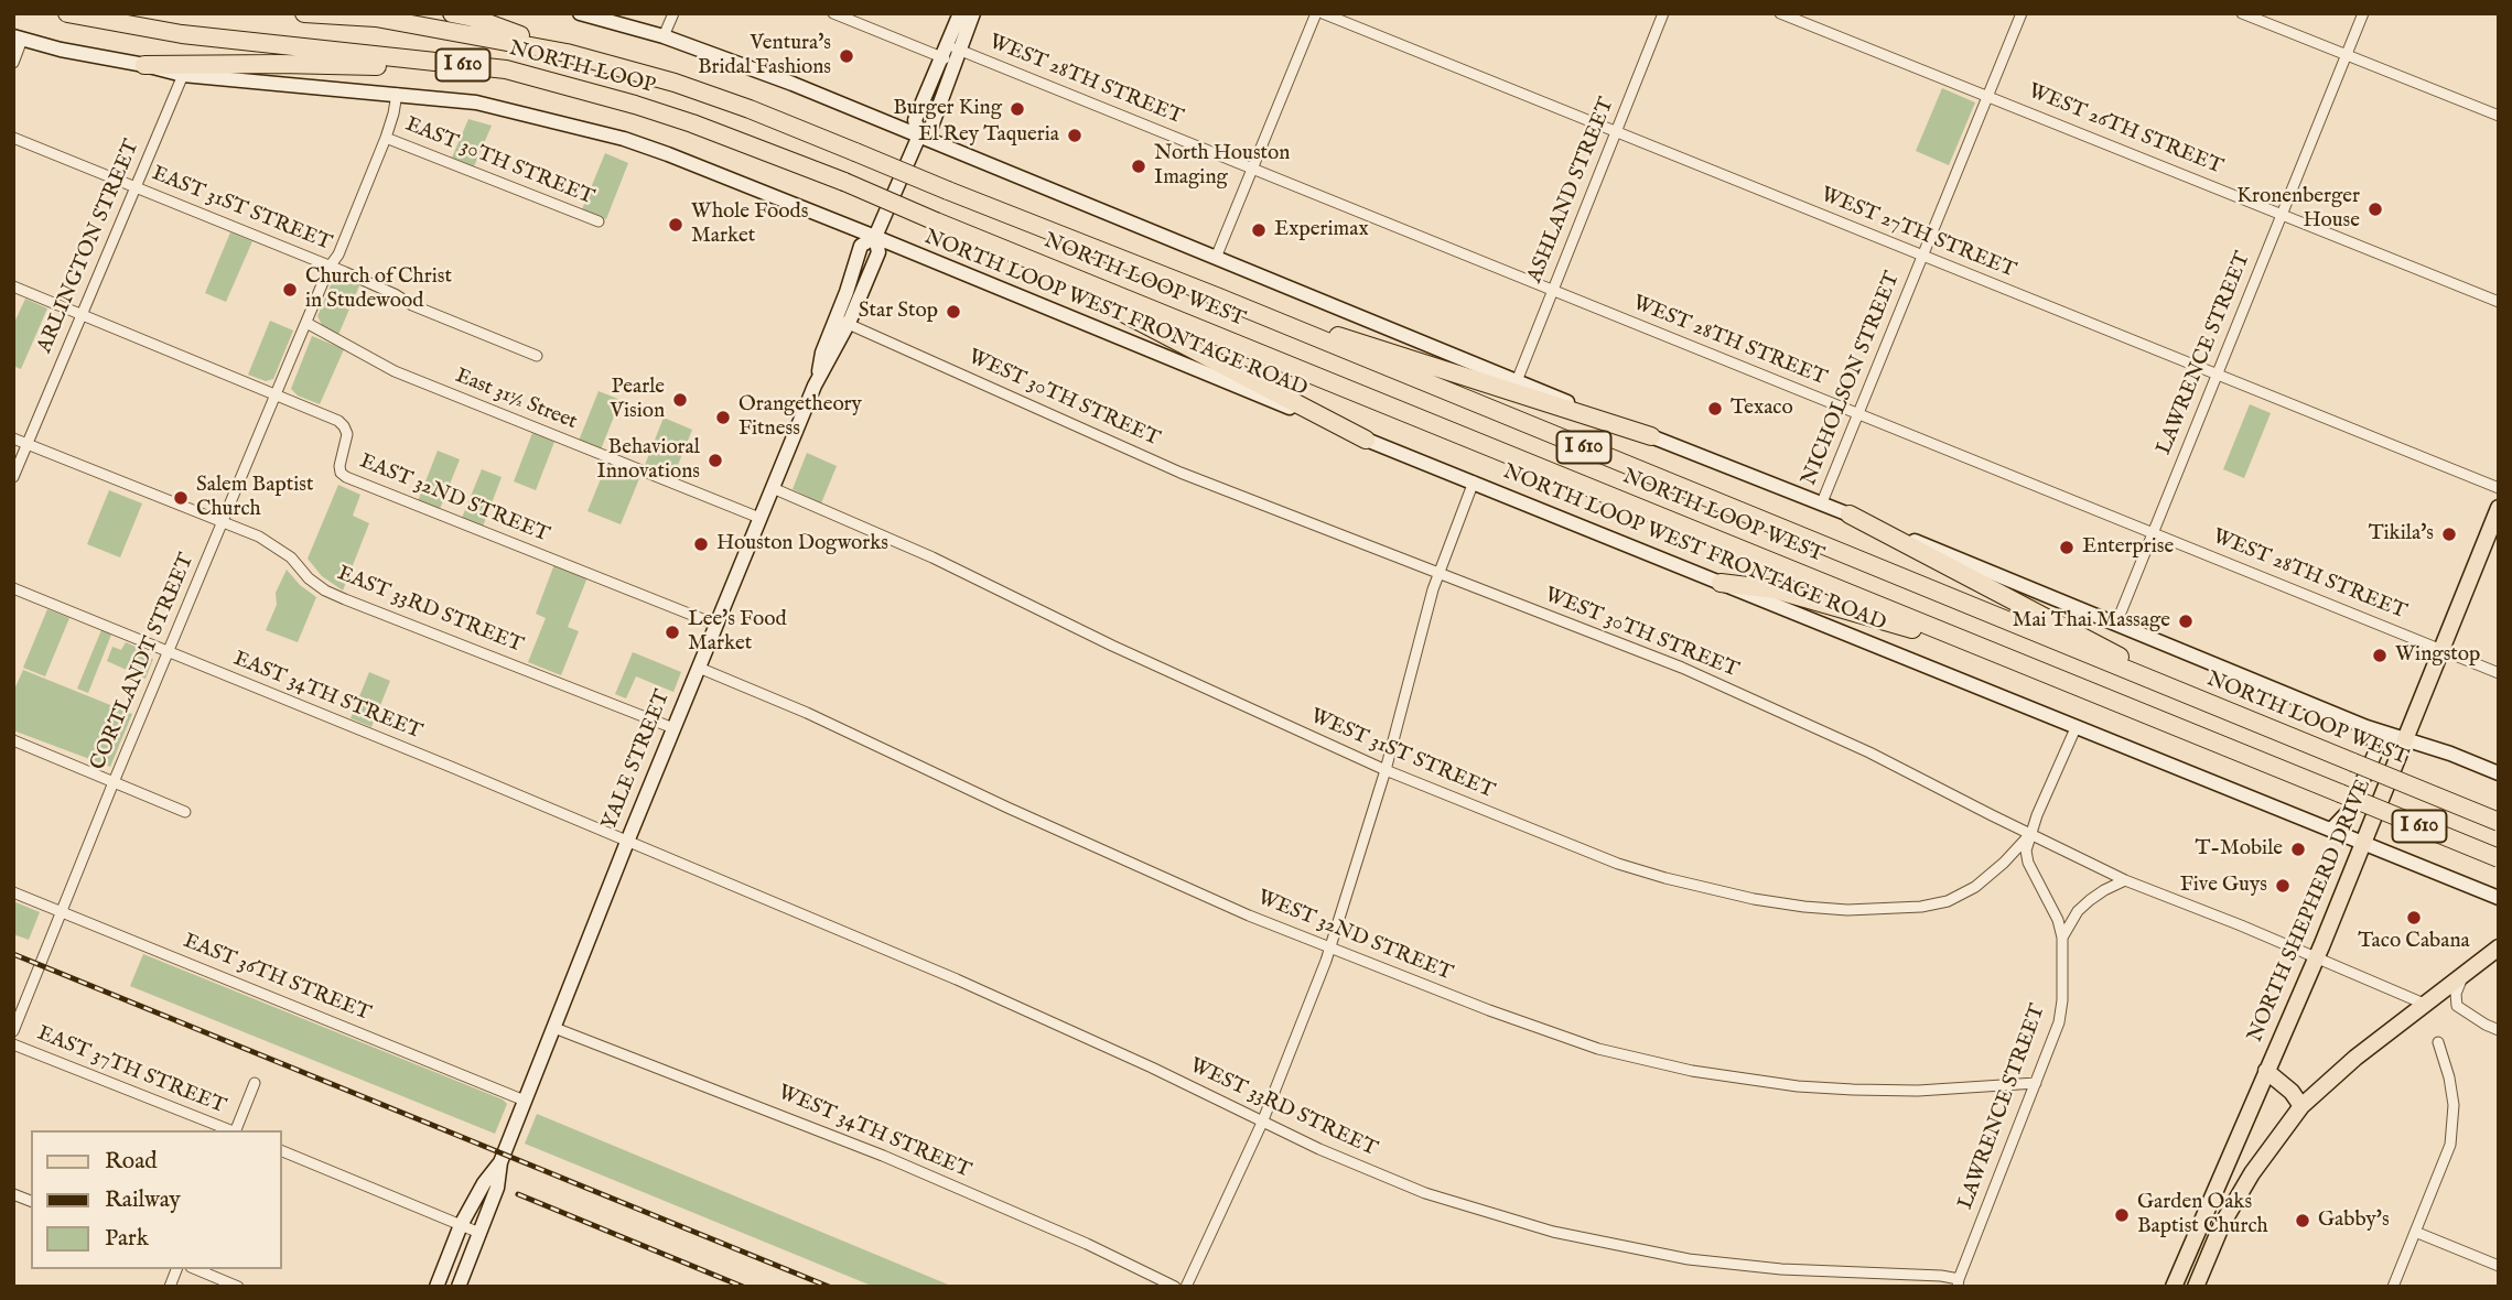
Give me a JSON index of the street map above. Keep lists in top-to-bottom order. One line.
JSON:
{"streets":{"highway":["I 610","NORTH LOOP","NORTH LOOP WEST"],"main road":["NORTH LOOP WEST FRONTAGE ROAD","YALE STREET","NORTH SHEPHERD DRIVE"],"street":["WEST 28TH STREET","WEST 26TH STREET","EAST 30TH STREET","ASHLAND STREET","EAST 31ST STREET","WEST 27TH STREET","ARLINGTON STREET","LAWRENCE STREET","NICHOLSON STREET","WEST 30TH STREET","East 31½ Street","EAST 32ND STREET","EAST 33RD STREET","CORTLANDT STREET","EAST 34TH STREET","WEST 31ST STREET","WEST 32ND STREET","EAST 36TH STREET","EAST 37TH STREET","WEST 33RD STREET","WEST 34TH STREET"]},"crossings":[["NORTH LOOP","NORTH LOOP WEST"],["WEST 28TH STREET","ASHLAND STREET"],["WEST 28TH STREET","LAWRENCE STREET"],["WEST 28TH STREET","NICHOLSON STREET"],["WEST 28TH STREET","YALE STREET"],["WEST 28TH STREET","NORTH SHEPHERD DRIVE"],["WEST 26TH STREET","LAWRENCE STREET"],["WEST 26TH STREET","NICHOLSON STREET"],["EAST 30TH STREET","CORTLANDT STREET"],["ASHLAND STREET","WEST 27TH STREET"],["EAST 31ST STREET","ARLINGTON STREET"],["EAST 31ST STREET","CORTLANDT STREET"],["WEST 27TH STREET","LAWRENCE STREET"],["WEST 27TH STREET","NICHOLSON STREET"],["ARLINGTON STREET","NORTH LOOP WEST FRONTAGE ROAD"],["ARLINGTON STREET","EAST 32ND STREET"],["ARLINGTON STREET","EAST 33RD STREET"],["NORTH LOOP WEST FRONTAGE ROAD","LAWRENCE STREET"],["NORTH LOOP WEST FRONTAGE ROAD","CORTLANDT STREET"],["NORTH LOOP WEST FRONTAGE ROAD","YALE STREET"],["NORTH LOOP WEST FRONTAGE ROAD","NORTH SHEPHERD DRIVE"],["LAWRENCE STREET","WEST 30TH STREET"],["LAWRENCE STREET","WEST 31ST STREET"],["LAWRENCE STREET","WEST 32ND STREET"],["LAWRENCE STREET","WEST 33RD STREET"],["WEST 30TH STREET","WEST 31ST STREET"],["WEST 30TH STREET","YALE STREET"],["WEST 30TH STREET","NORTH SHEPHERD DRIVE"],["East 31½ Street","CORTLANDT STREET"],["East 31½ Street","YALE STREET"],["EAST 32ND STREET","CORTLANDT STREET"],["EAST 32ND STREET","YALE STREET"],["EAST 33RD STREET","CORTLANDT STREET"],["EAST 33RD STREET","YALE STREET"],["CORTLANDT STREET","EAST 34TH STREET"],["CORTLANDT STREET","EAST 36TH STREET"],["EAST 34TH STREET","YALE STREET"],["EAST 34TH STREET","WEST 33RD STREET"],["WEST 31ST STREET","YALE STREET"],["YALE STREET","WEST 32ND STREET"],["YALE STREET","EAST 36TH STREET"],["YALE STREET","WEST 33RD STREET"],["YALE STREET","WEST 34TH STREET"]],"places":["Ventura's Bridal Fashions","Burger King","El Rey Taqueria","North Houston Imaging","Kronenberger House","Whole Foods Market","Experimax","Church of Christ in Studewood","Star Stop","Pearle Vision","Texaco","Orangetheory Fitness","Behavioral Innovations","Salem Baptist Church","Tikila's","Houston Dogworks","Enterprise","Mai Thai Massage","Lee's Food Market","Wingstop","T-Mobile","Five Guys","Taco Cabana","Garden Oaks Baptist Church","Gabby's"],"legend":["Road","Railway","Park"]}
